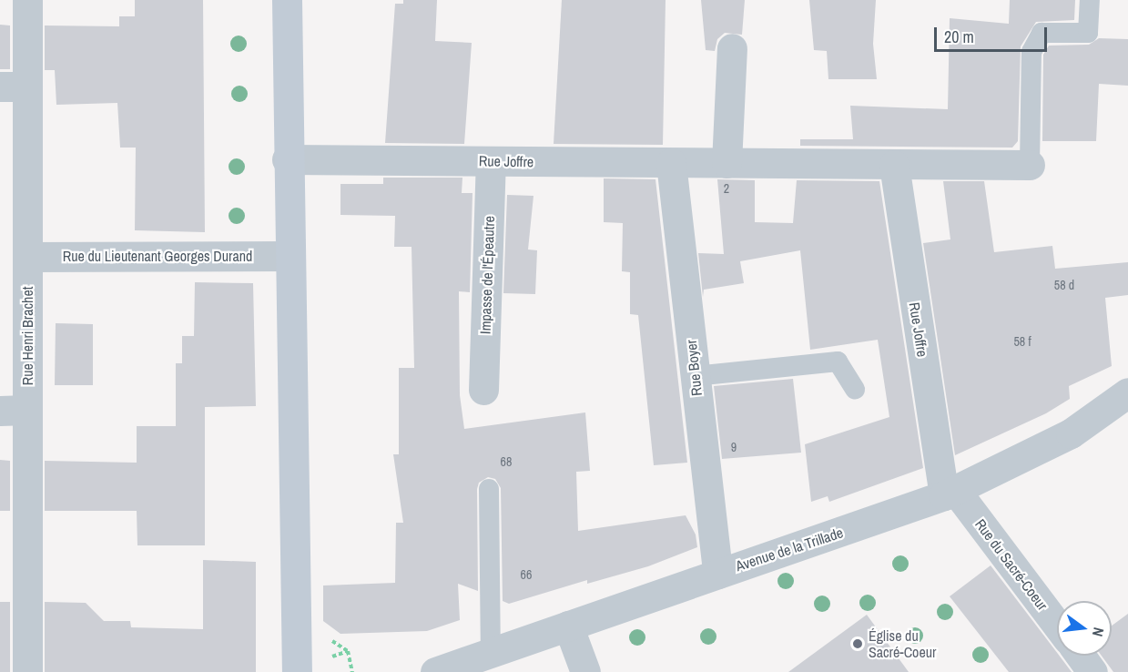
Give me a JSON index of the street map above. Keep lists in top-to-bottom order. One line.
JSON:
{"streets":{"street":["Rue Joffre","Rue du Lieutenant Georges Durand","Impasse de l'Épeautre","Rue Henri Brachet","Rue Boyer","Avenue de la Trillade","Rue du Sacré-Coeur"]},"crossings":[["Rue Joffre","Impasse de l'Épeautre"],["Rue Joffre","Rue Boyer"],["Rue Joffre","Avenue de la Trillade"],["Rue Joffre","Rue du Sacré-Coeur"],["Rue du Lieutenant Georges Durand","Rue Henri Brachet"],["Rue Boyer","Avenue de la Trillade"],["Avenue de la Trillade","Rue du Sacré-Coeur"]],"places":["Église du Sacré-Coeur"],"house_numbers":["2","58 d","58 f","9","68","66"],"scale_bar":"20 m","north":"right"}
